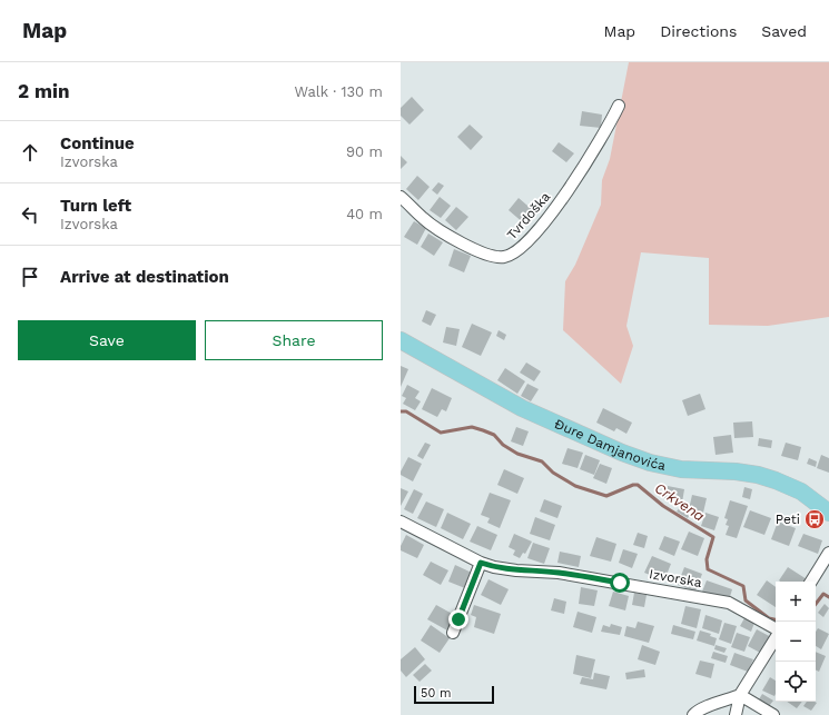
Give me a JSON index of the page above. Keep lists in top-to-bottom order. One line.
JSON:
{"streets":{"main road":["Đure Damjanovića"],"street":["Tvrdoška","Izvorska"]},"water":["Crkvena"],"places":{"bus stop":["Peti"]},"scale_bar":"50 m","page":{"header":"Map","nav":["Map","Directions","Saved"],"heading":["2 min","Walk · 130 m"],"list":[["Continue","Izvorska","90 m"],["Turn left","Izvorska","40 m"],"Arrive at destination"],"buttons":["Save","Share"],"map_buttons":["+","−"],"scale":"50 m"}}
